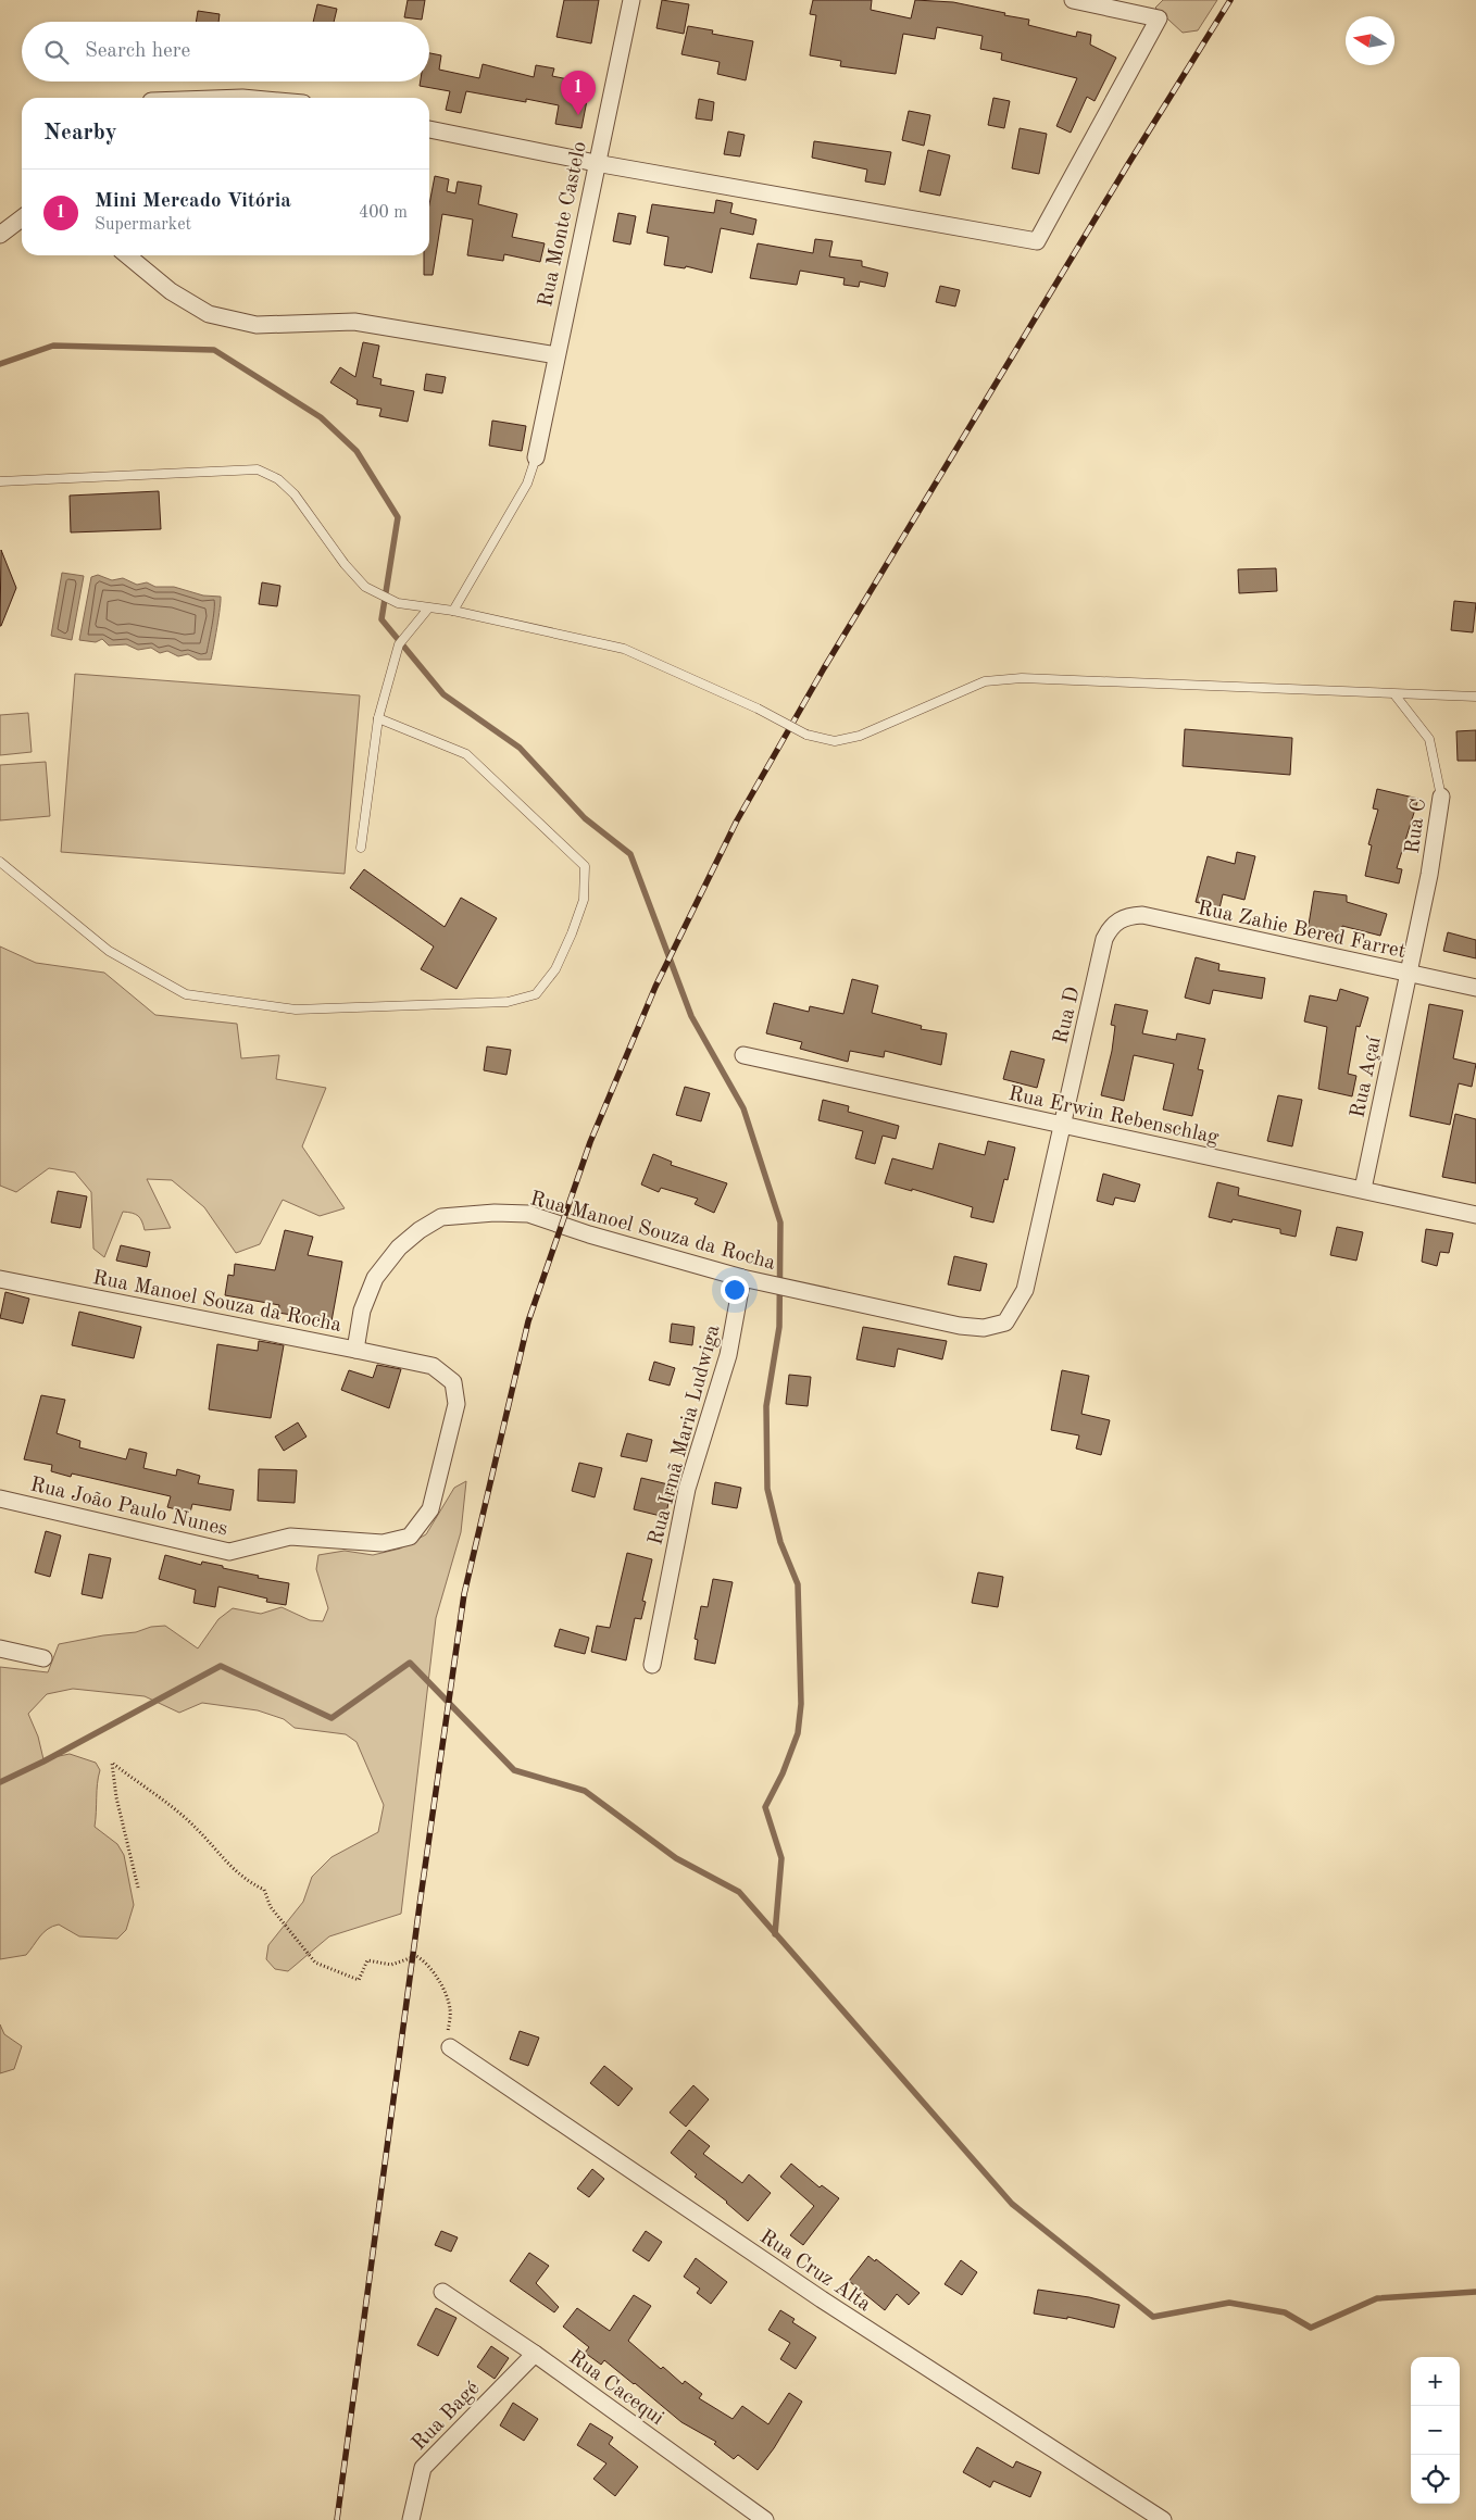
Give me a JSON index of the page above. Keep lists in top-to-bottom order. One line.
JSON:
{"streets":{"street":["Rua Monte Castelo","Rua C","Rua Zahie Bered Farret","Rua D","Rua Açaí","Rua Erwin Rebenschlag","Rua Manoel Souza da Rocha","Rua Irmã Maria Ludwiga","Rua João Paulo Nunes","Rua Cruz Alta","Rua Cacequi","Rua Bagé"]},"crossings":[["Rua C","Rua Zahie Bered Farret"],["Rua C","Rua Açaí"],["Rua Zahie Bered Farret","Rua D"],["Rua Zahie Bered Farret","Rua Açaí"],["Rua D","Rua Erwin Rebenschlag"],["Rua D","Rua Manoel Souza da Rocha"],["Rua Açaí","Rua Erwin Rebenschlag"],["Rua Erwin Rebenschlag","Rua Manoel Souza da Rocha"],["Rua Manoel Souza da Rocha","Rua Irmã Maria Ludwiga"],["Rua Manoel Souza da Rocha","Rua João Paulo Nunes"],["Rua Cacequi","Rua Bagé"]],"north":"left","page":{"search":"Search here","pins":"1","heading":"Nearby","list":[{"mark":"1","name":"Mini Mercado Vitória","note":"Supermarket","value":"400 m"}],"map_buttons":["+","−"]}}
